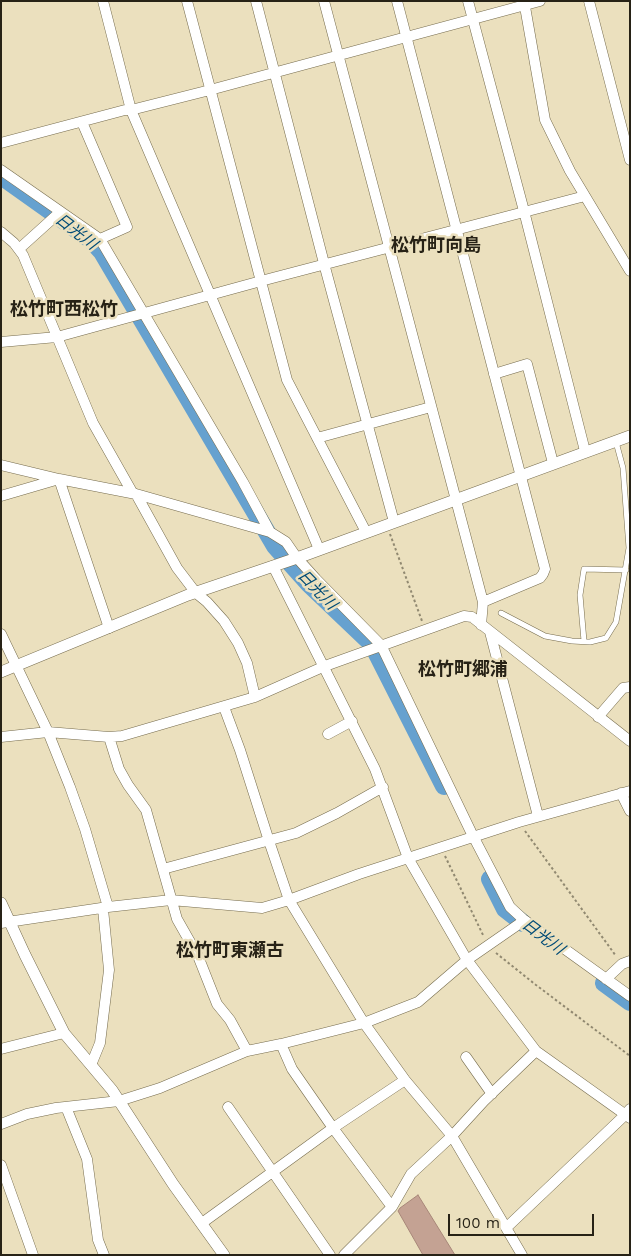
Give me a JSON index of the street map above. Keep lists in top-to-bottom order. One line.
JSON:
{"districts":["松竹町向島","松竹町西松竹","松竹町郷浦","松竹町東瀬古"],"water":["日光川"],"scale_bar":"100 m"}
